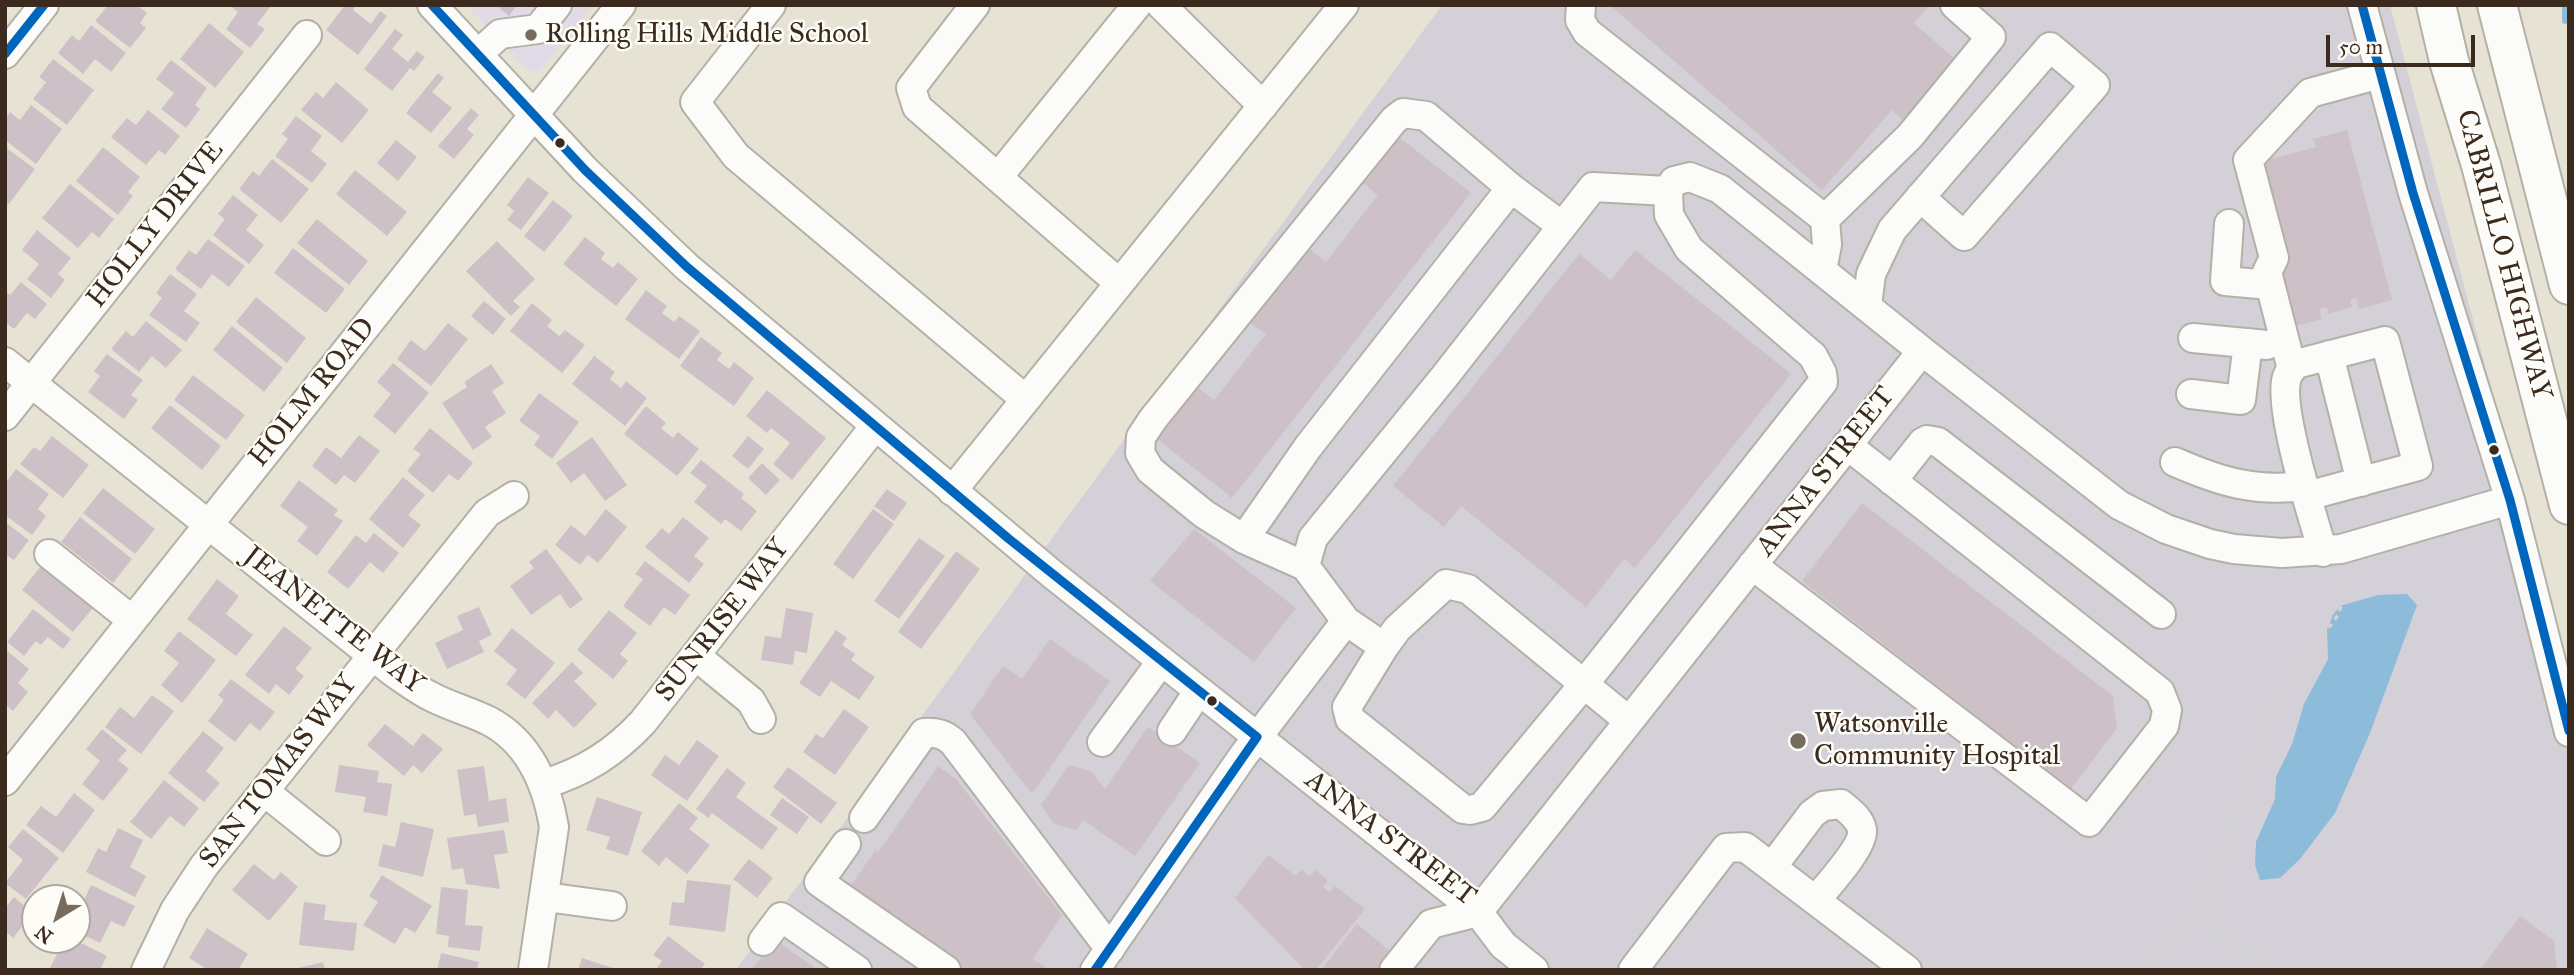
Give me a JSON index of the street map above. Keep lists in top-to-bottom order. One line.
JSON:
{"streets":{"highway":["CABRILLO HIGHWAY"],"street":["HOLLY DRIVE","HOLM ROAD","ANNA STREET","JEANETTE WAY","SUNRISE WAY","SAN TOMAS WAY"]},"crossings":[["HOLLY DRIVE","JEANETTE WAY"],["HOLM ROAD","ANNA STREET"],["HOLM ROAD","JEANETTE WAY"],["ANNA STREET","SUNRISE WAY"],["JEANETTE WAY","SUNRISE WAY"],["JEANETTE WAY","SAN TOMAS WAY"]],"places":["Rolling Hills Middle School","Watsonville Community Hospital"],"scale_bar":"50 m","north":"bottom left"}
